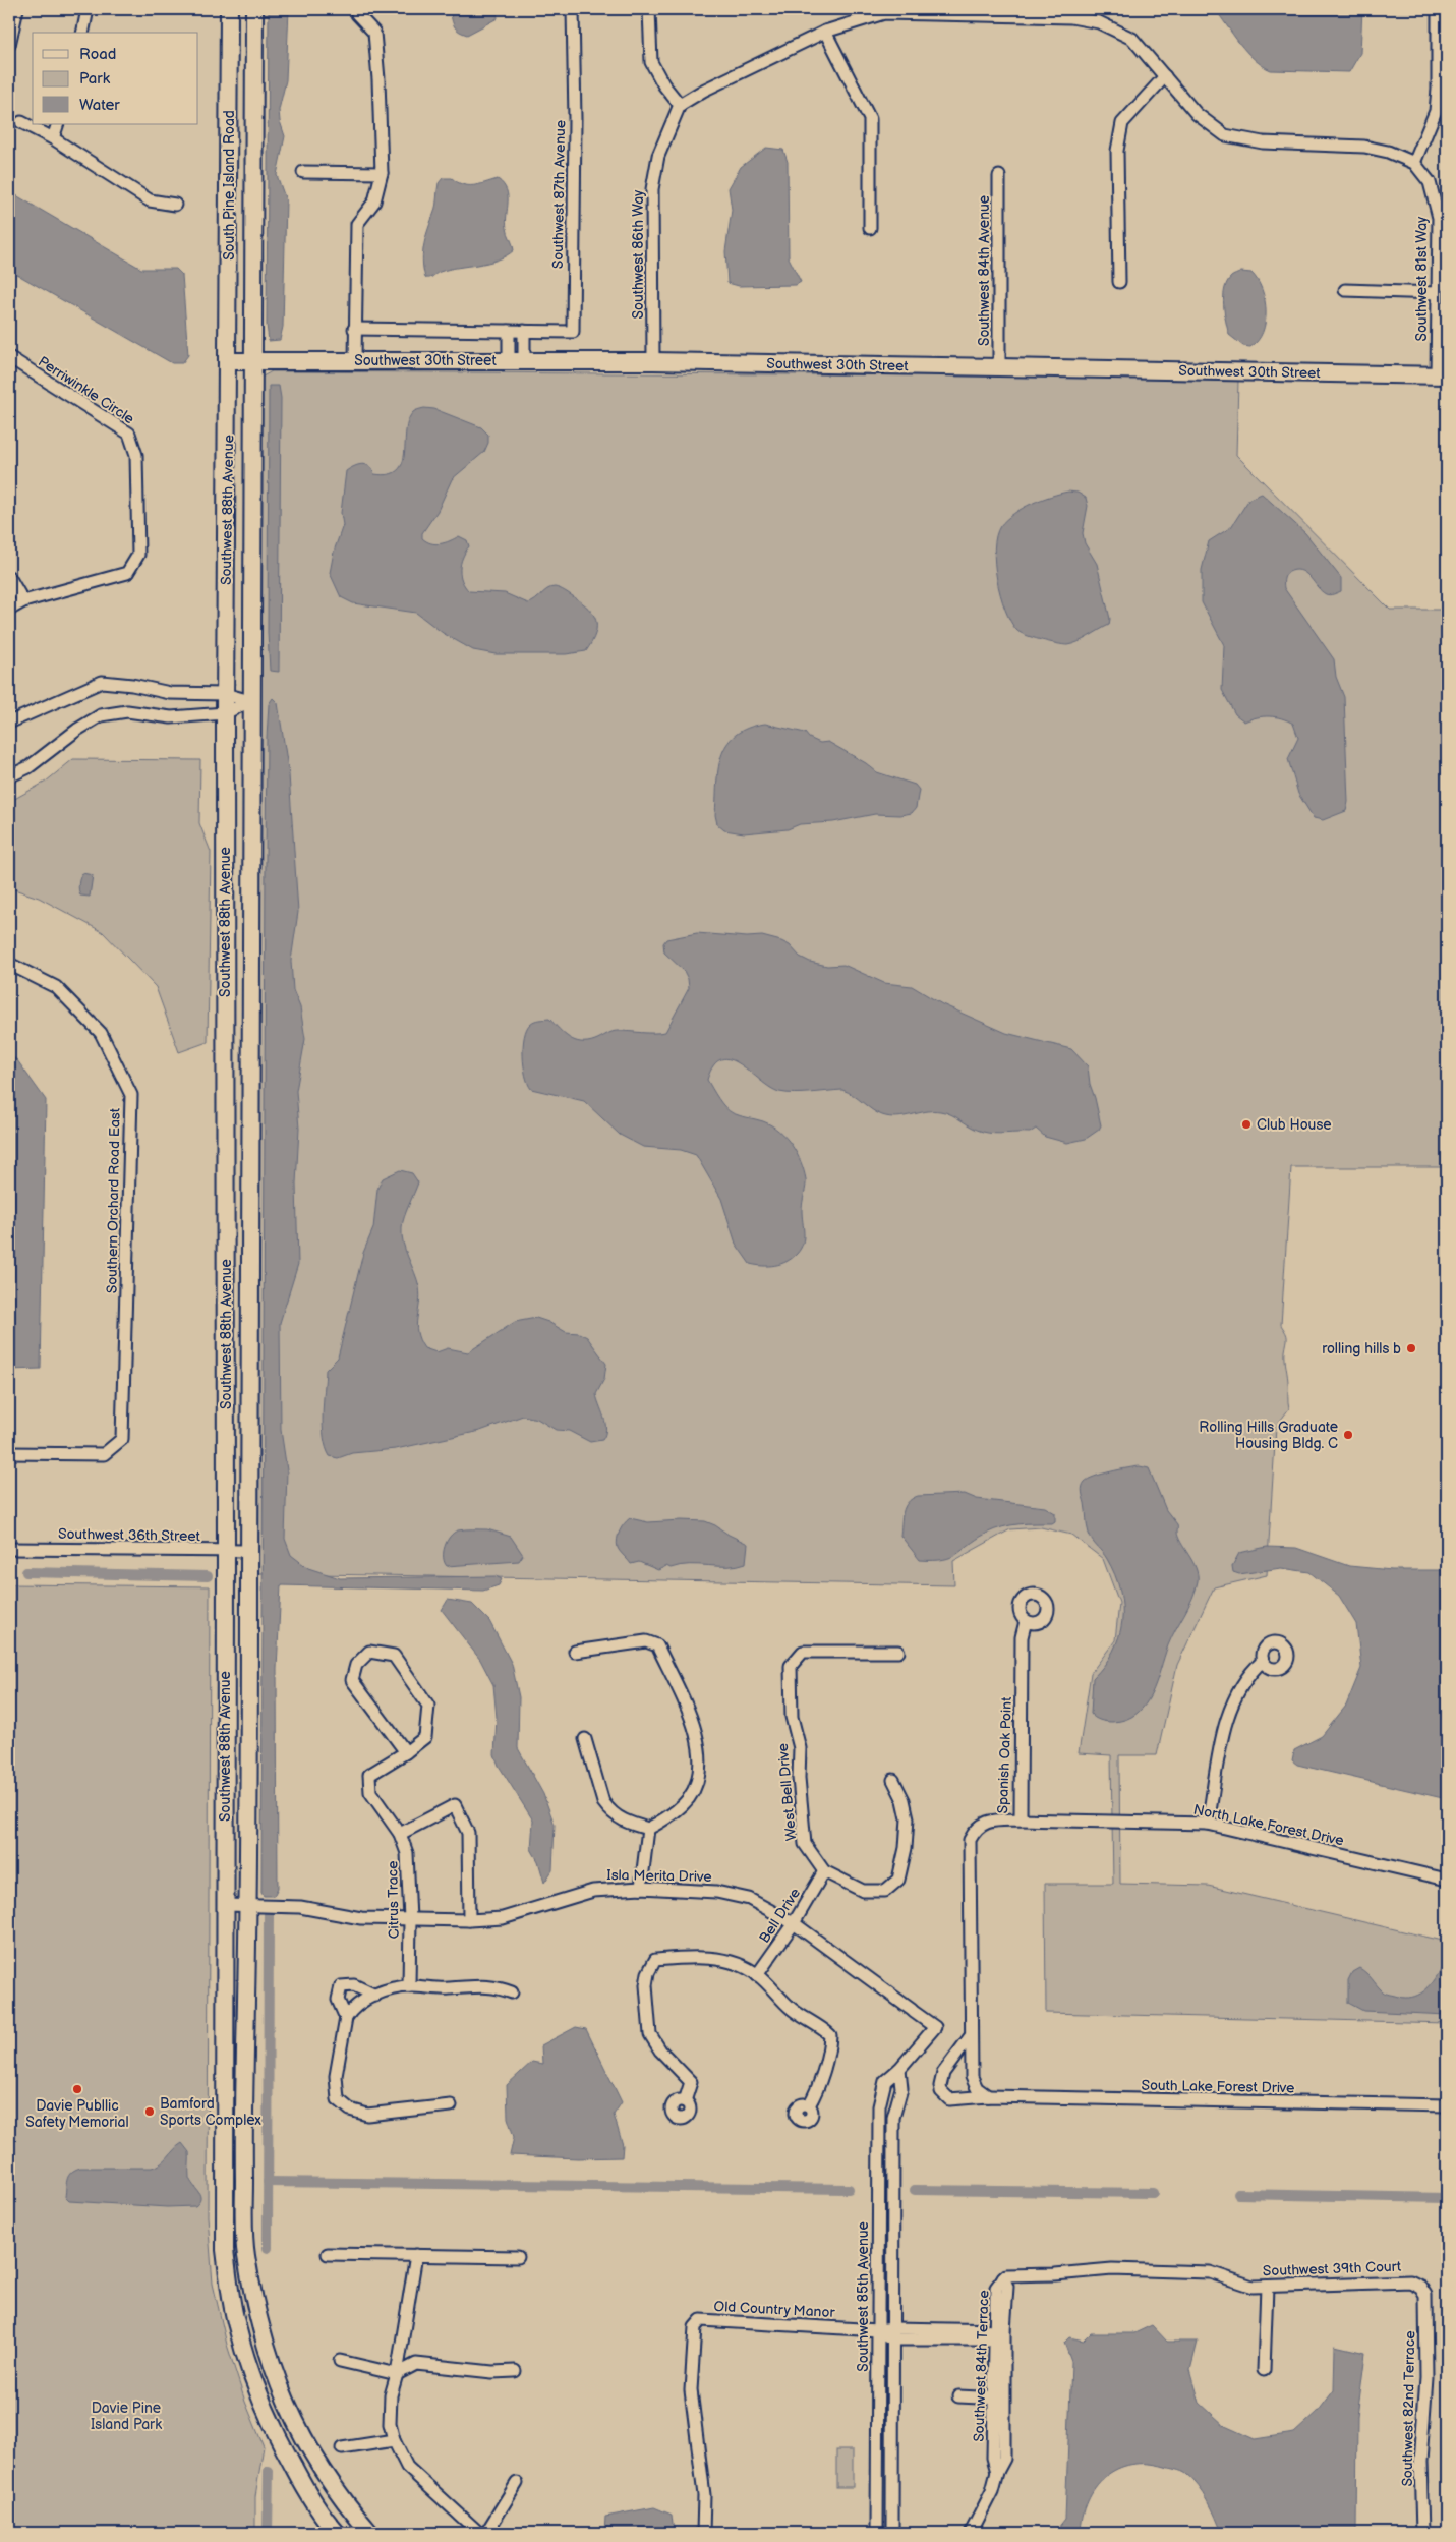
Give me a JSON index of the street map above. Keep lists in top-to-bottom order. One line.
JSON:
{"streets":{"main road":["South Pine Island Road","Southwest 30th Street","Southwest 88th Avenue"],"street":["Southwest 87th Avenue","Southwest 86th Way","Southwest 84th Avenue","Southwest 81st Way","Perriwinkle Circle","Southern Orchard Road East","Southwest 36th Street","Spanish Oak Point","West Bell Drive","North Lake Forest Drive","Isla Merita Drive","Citrus Trace","Bell Drive","South Lake Forest Drive","Southwest 39th Court","Southwest 85th Avenue","Old Country Manor","Southwest 84th Terrace","Southwest 82nd Terrace"]},"crossings":[["South Pine Island Road","Southwest 30th Street"],["South Pine Island Road","Southwest 88th Avenue"],["Southwest 86th Way","Southwest 30th Street"],["Southwest 84th Avenue","Southwest 30th Street"],["Southwest 81st Way","Southwest 30th Street"],["Southwest 30th Street","Southwest 88th Avenue"],["Southwest 88th Avenue","Southwest 36th Street"],["Southwest 88th Avenue","Isla Merita Drive"],["Spanish Oak Point","North Lake Forest Drive"],["West Bell Drive","Bell Drive"],["Isla Merita Drive","Citrus Trace"],["Isla Merita Drive","Bell Drive"],["Isla Merita Drive","Southwest 85th Avenue"],["Southwest 39th Court","Southwest 84th Terrace"],["Southwest 39th Court","Southwest 82nd Terrace"],["Southwest 85th Avenue","Old Country Manor"]],"parks":["Davie Pine Island Park"],"places":["Club House","rolling hills b","Rolling Hills Graduate Housing Bldg. C","Davie Publlic Safety Memorial","Bamford Sports Complex"],"legend":["Road","Park","Water"]}
